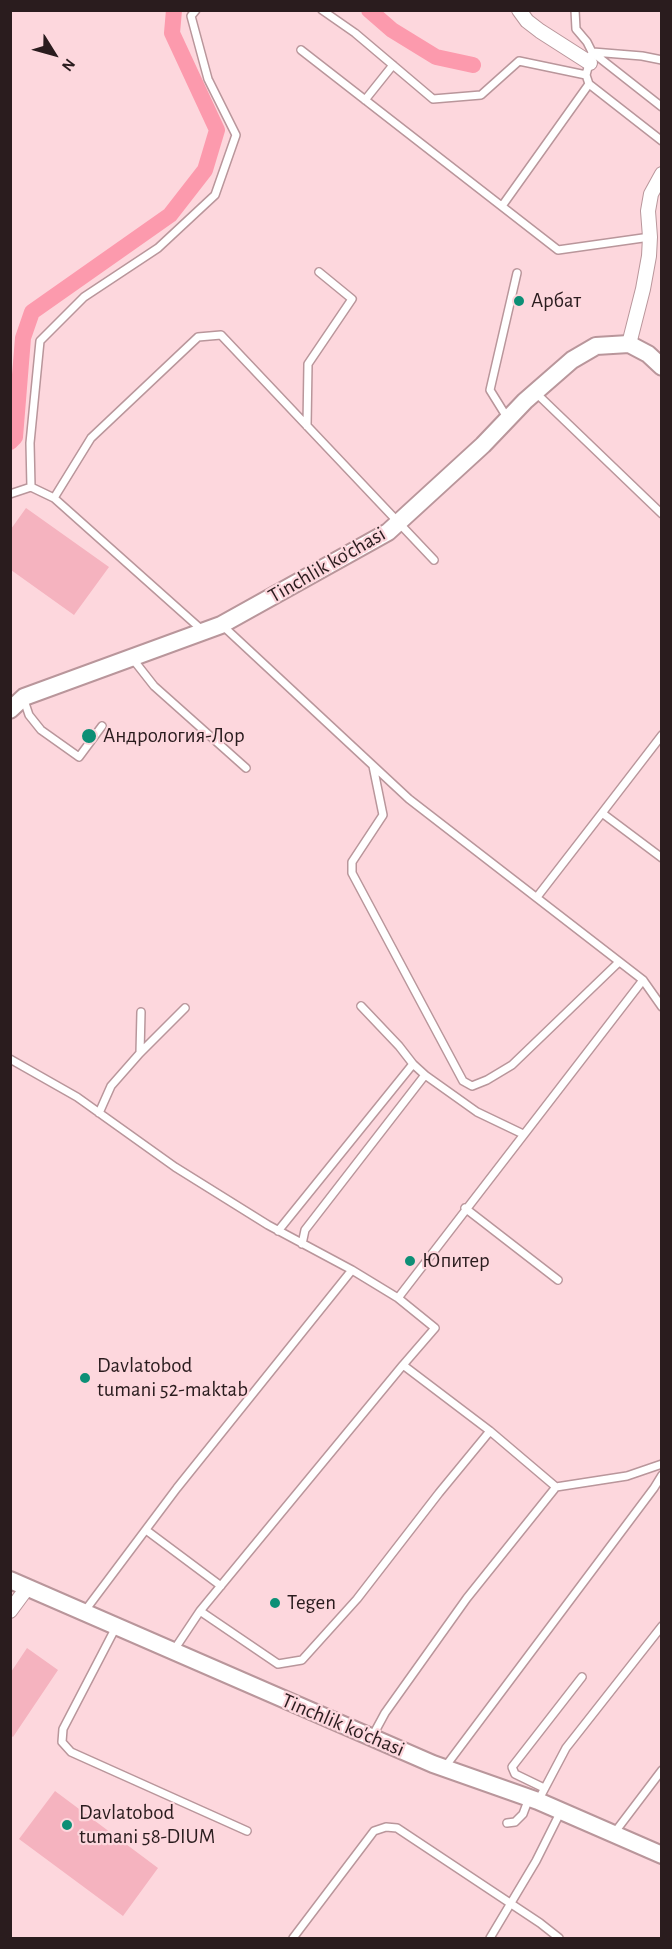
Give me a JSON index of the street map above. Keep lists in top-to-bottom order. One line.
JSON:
{"streets":{"street":["Tinchlik ko'chasi"]},"places":["Арбат","Андрология-Лор","Юпитер","Davlatobod tumani 52-maktab","Tegen","Davlatobod tumani 58-DIUM"],"north":"bottom right"}
